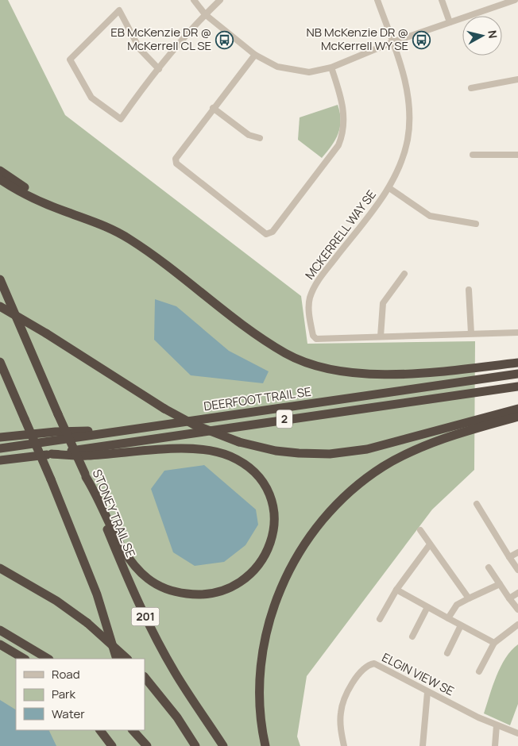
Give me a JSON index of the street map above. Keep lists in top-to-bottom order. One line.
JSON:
{"streets":{"highway":["DEERFOOT TRAIL SE","2","STONEY TRAIL SE","201"],"street":["MCKERRELL WAY SE","ELGIN VIEW SE"]},"places":{"bus stop":["EB McKenzie DR @ McKerrell CL SE","NB McKenzie DR @ McKerrell WY SE"]},"legend":["Road","Park","Water"],"north":"right"}
